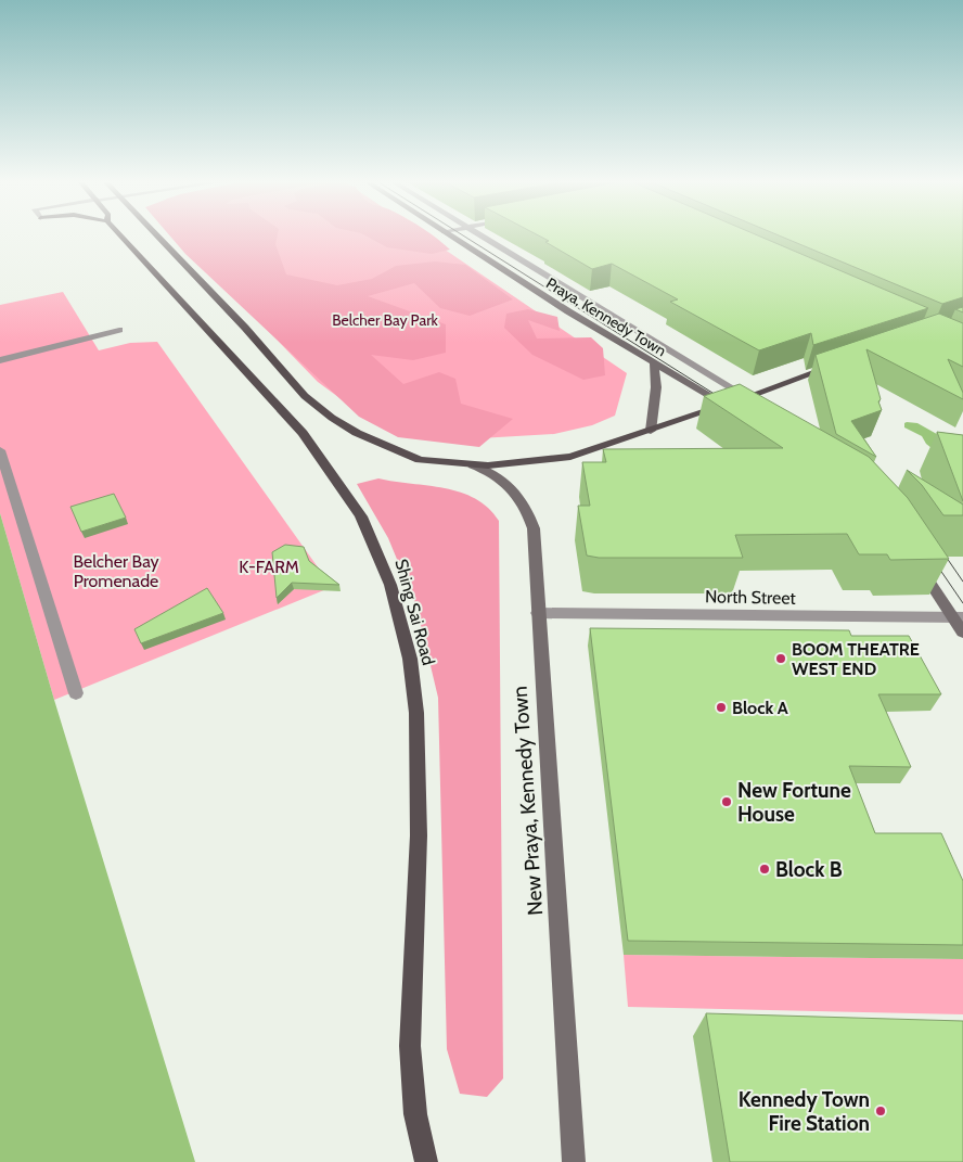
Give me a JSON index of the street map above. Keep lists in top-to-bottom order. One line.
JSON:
{"streets":{"main road":["Praya, Kennedy Town","Shing Sai Road","New Praya, Kennedy Town"],"street":["North Street"]},"crossings":[["North Street","New Praya, Kennedy Town"]],"parks":["Belcher Bay Park","Belcher Bay Promenade","K-FARM"],"places":["BOOM THEATRE WEST END","Block A","New Fortune House","Block B","Kennedy Town Fire Station"]}
